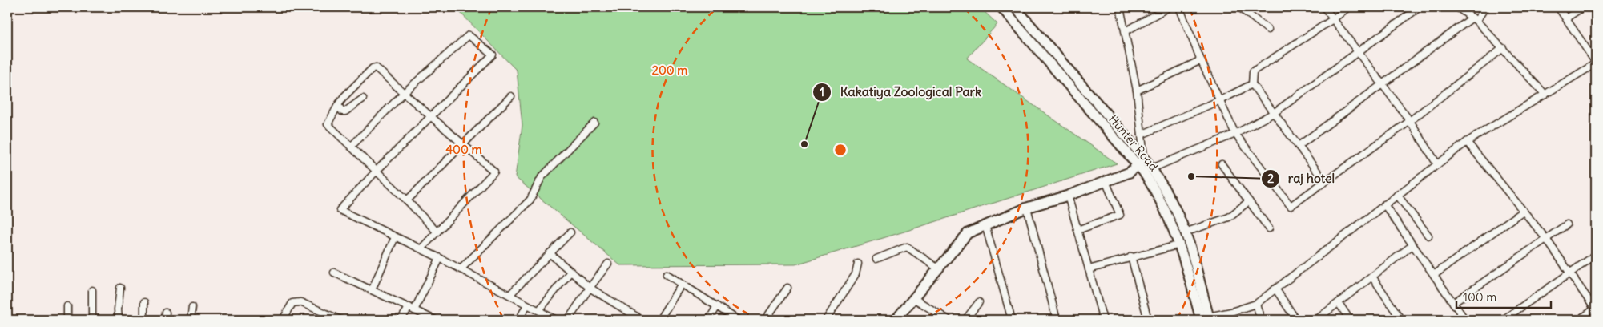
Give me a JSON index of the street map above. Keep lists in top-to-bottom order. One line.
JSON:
{"streets":{"main road":["Hunter Road"]},"places":["Kakatiya Zoological Park","raj hotel"],"scale_bar":"100 m","rings":["200 m","400 m"]}
